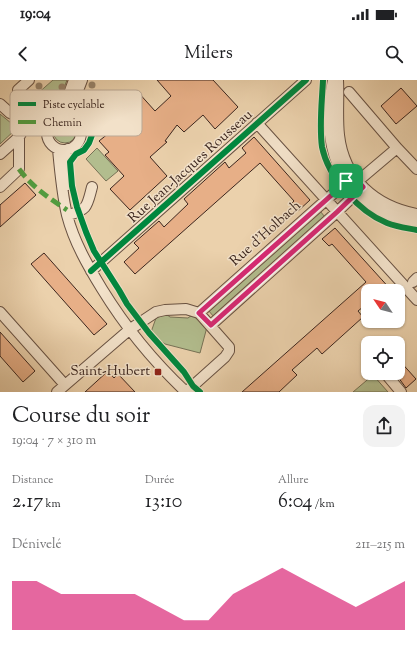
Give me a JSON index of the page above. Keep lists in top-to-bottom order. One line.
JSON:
{"streets":{"street":["Rue Jean-Jacques Rousseau","Rue d'Holbach"]},"places":{"transit":["Saint-Hubert"]},"legend":["Piste cyclable","Chemin"],"north":"top left","page":{"status":"19:04","header":"Milers","heading":["Course du soir","19:04 · 7 × 310 m"],"stats":[["Distance","2.17 km"],["Durée","13:10"],["Allure","6:04 /km"]],"chart":["Dénivelé","211–215 m"]}}
